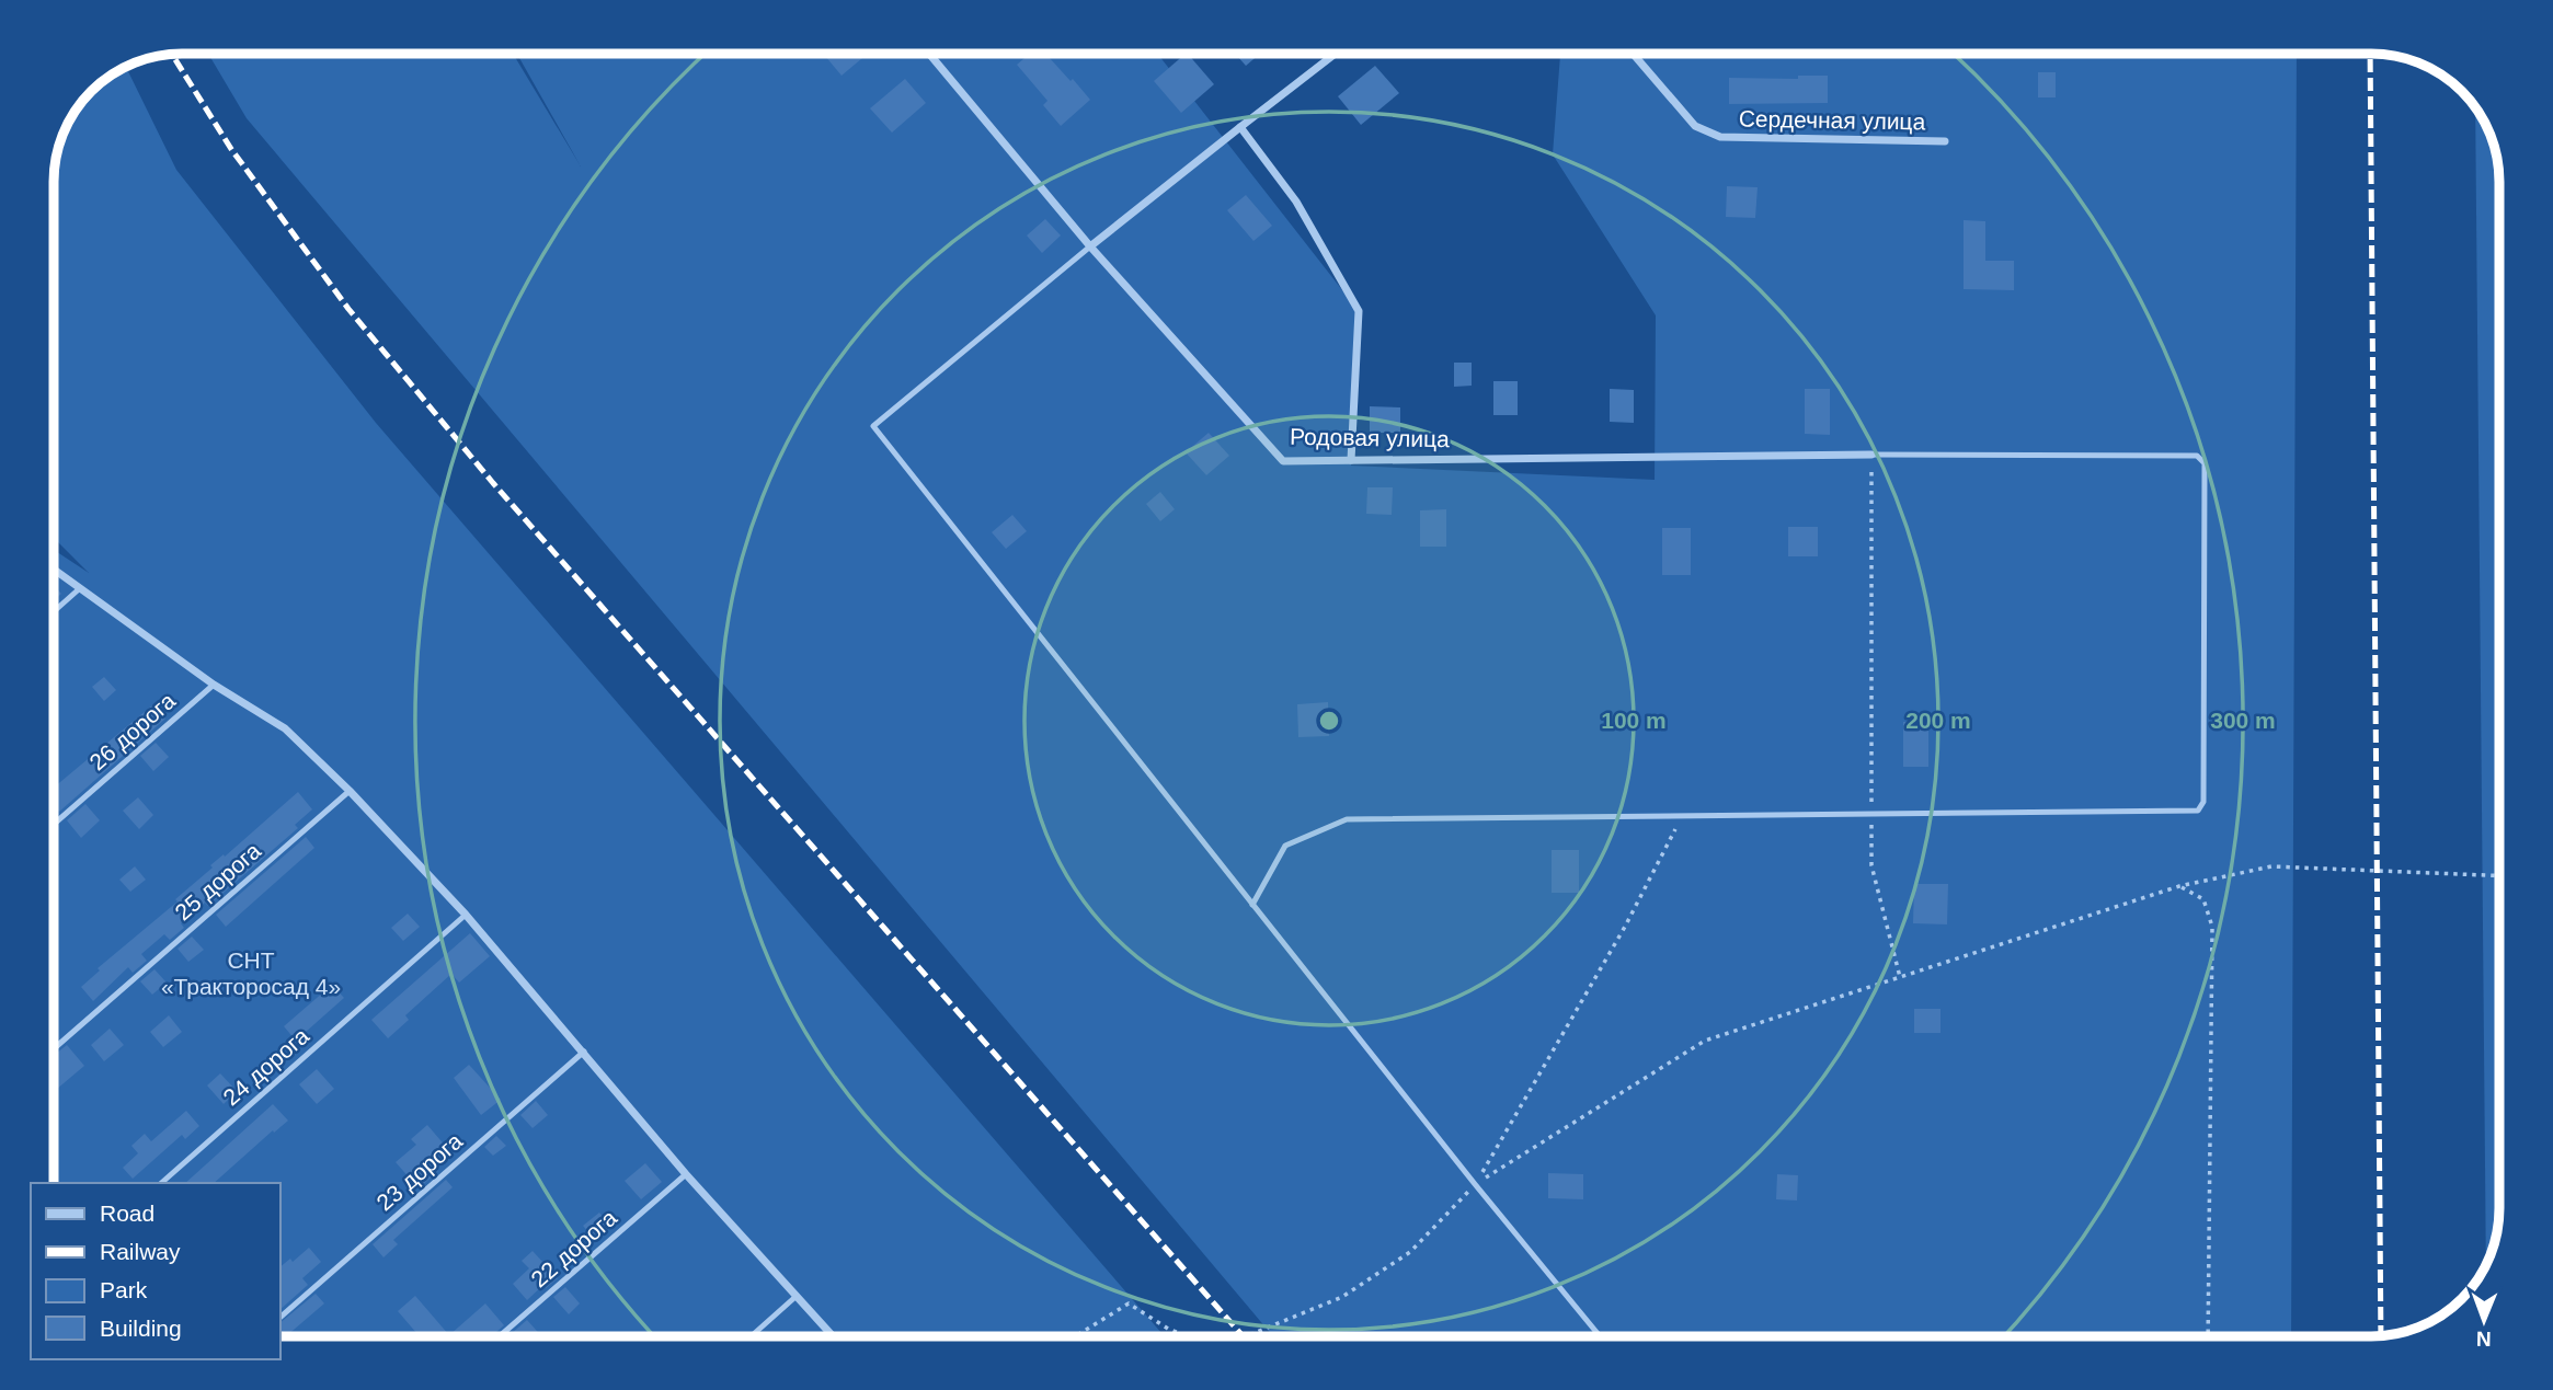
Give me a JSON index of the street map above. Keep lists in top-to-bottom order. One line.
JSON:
{"streets":{"street":["Сердечная улица","Родовая улица"],"lane":["26 дорога","25 дорога","24 дорога","23 дорога","22 дорога"]},"parks":["СНТ «Тракторосад 4»"],"legend":["Road","Railway","Park","Building"],"north":"bottom","rings":["100 m","200 m","300 m"]}
